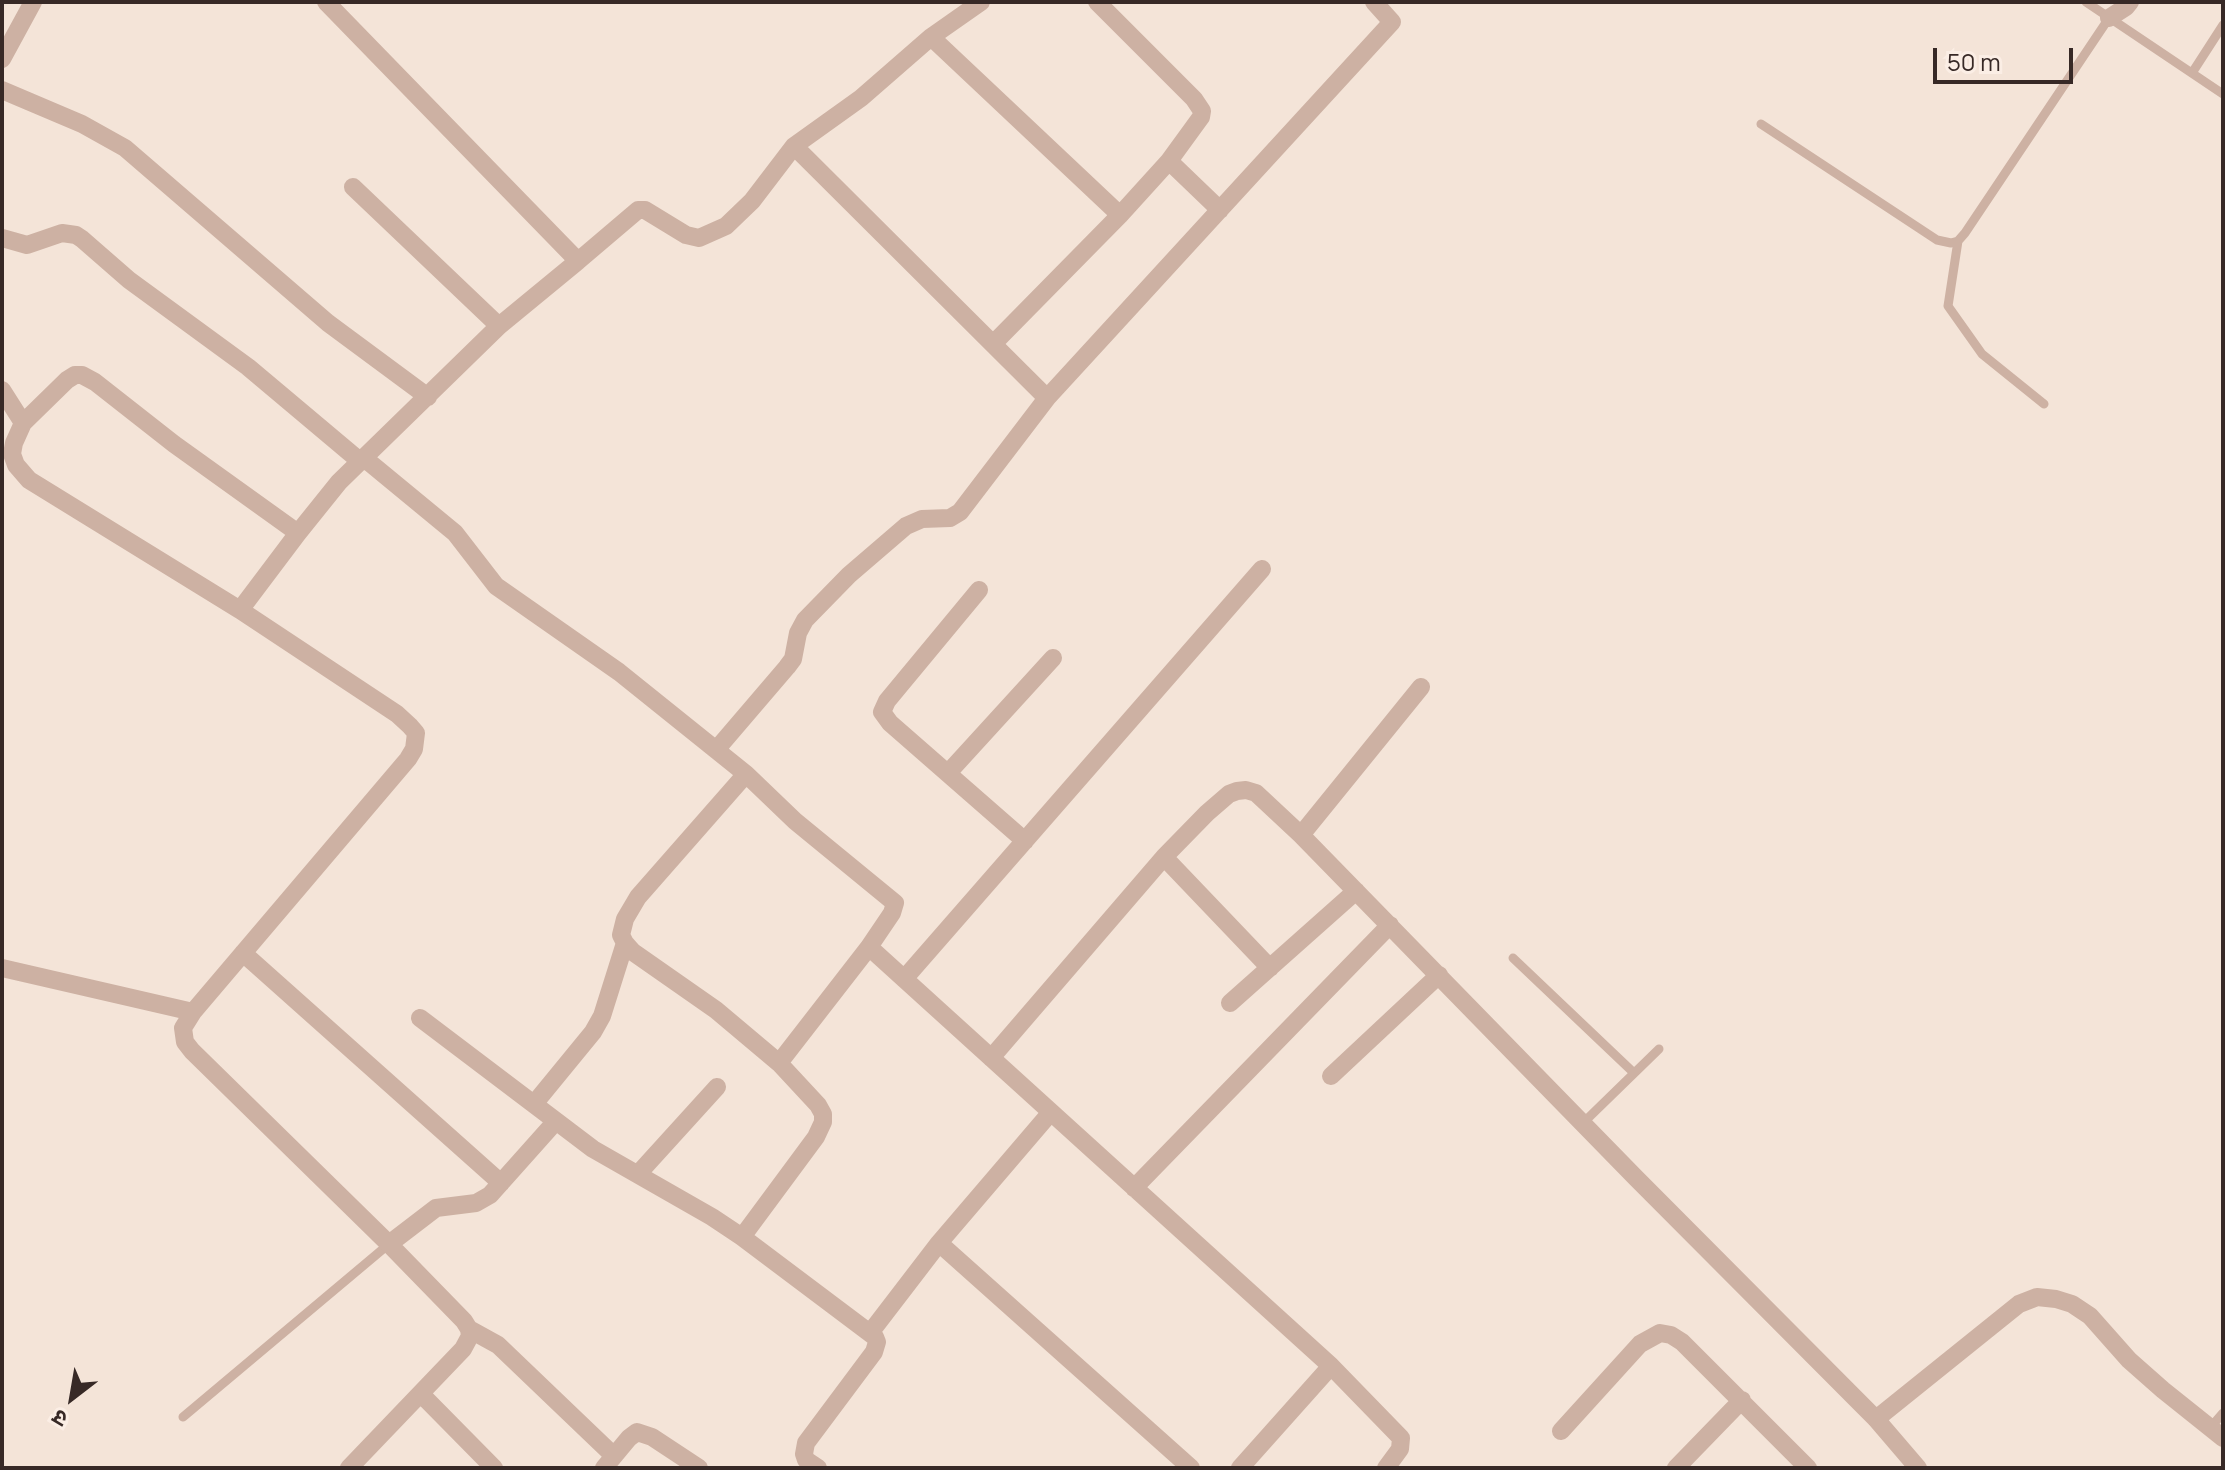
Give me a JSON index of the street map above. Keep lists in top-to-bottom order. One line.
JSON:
{"scale_bar":"50 m","north":"bottom left"}
